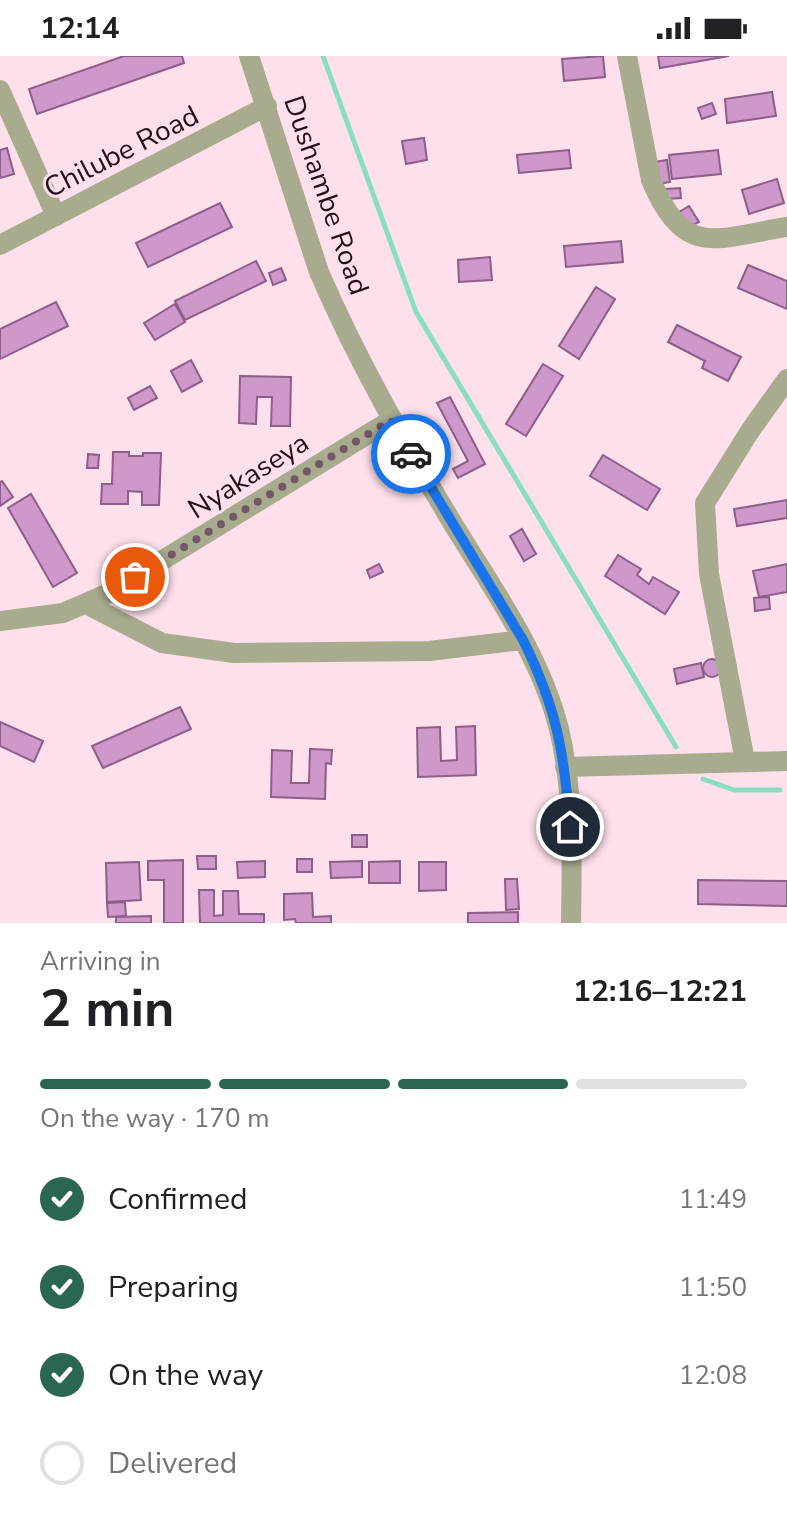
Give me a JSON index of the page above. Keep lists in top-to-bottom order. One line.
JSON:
{"streets":{"street":["Chilube Road","Dushambe Road","Nyakaseya"]},"crossings":[["Chilube Road","Dushambe Road"],["Dushambe Road","Nyakaseya"]],"page":{"status":"12:14","heading":["2 min","Arriving in","12:16–12:21"],"bar":"On the way · 170 m","list":[["Confirmed","11:49"],["Preparing","11:50"],["On the way","12:08"],"Delivered"]}}
